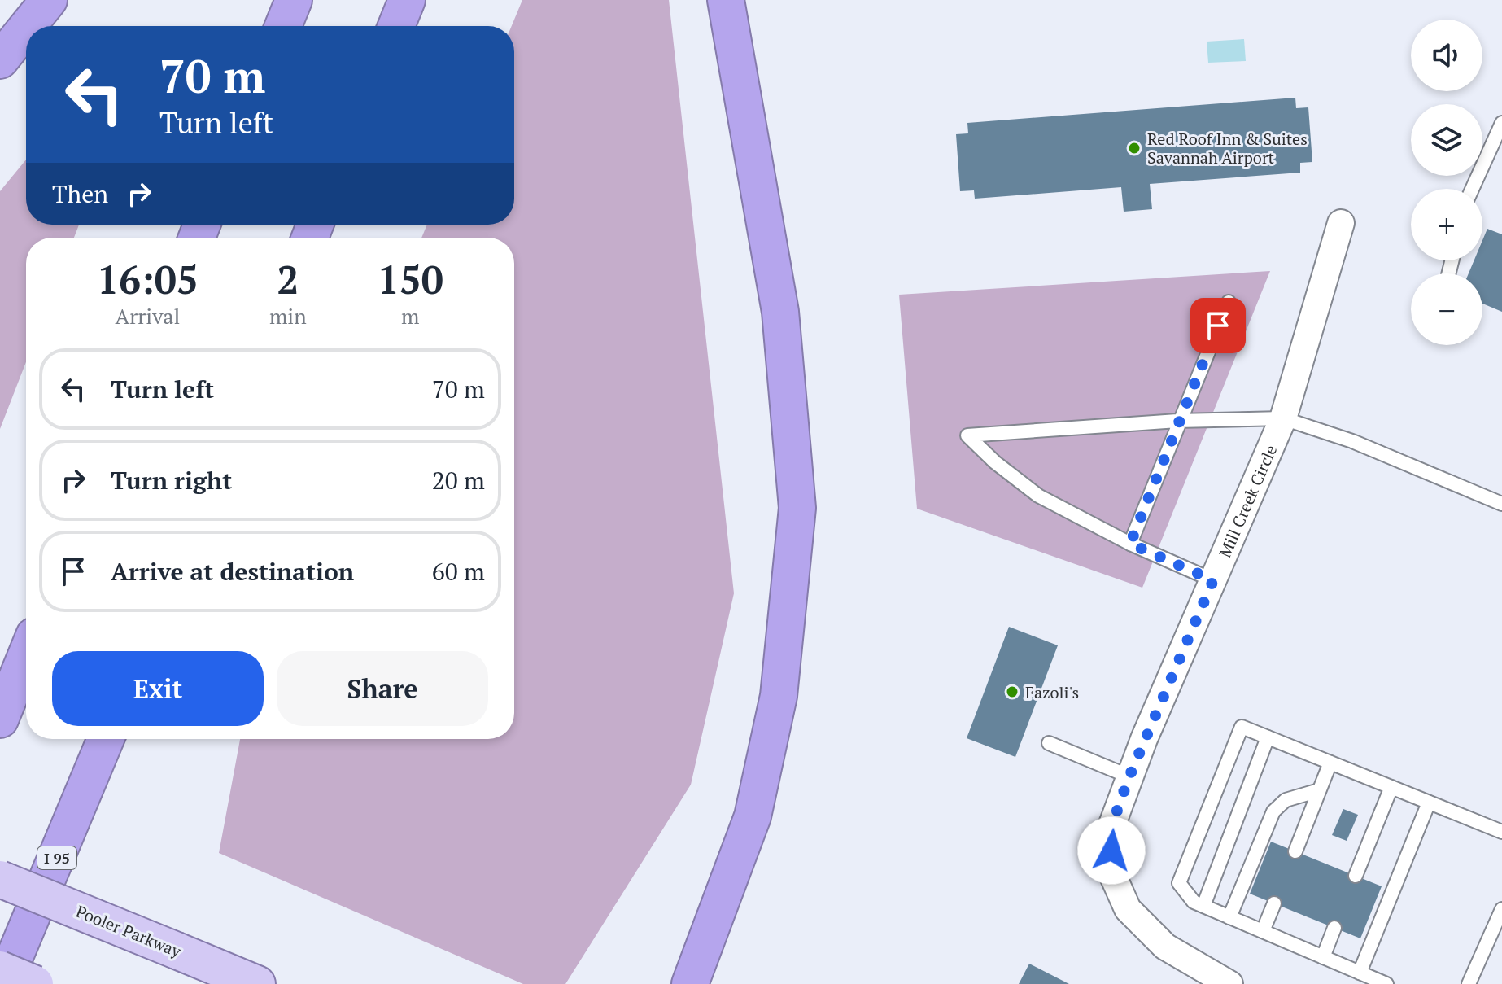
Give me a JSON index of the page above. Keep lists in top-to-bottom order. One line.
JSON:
{"streets":{"highway":["I 95"],"main road":["Pooler Parkway"],"street":["Mill Creek Circle"]},"places":["Red Roof Inn & Suites Savannah Airport","Fazoli's"],"page":{"map_buttons":["+","−"],"turn":["70 m","Turn left"],"then":"Then","eta":["16:05","Arrival","2","min","150","m"],"list":[{"name":"Turn left","value":"70 m"},{"name":"Turn right","value":"20 m"},{"name":"Arrive at destination","value":"60 m"}],"buttons":["Exit","Share"]}}
